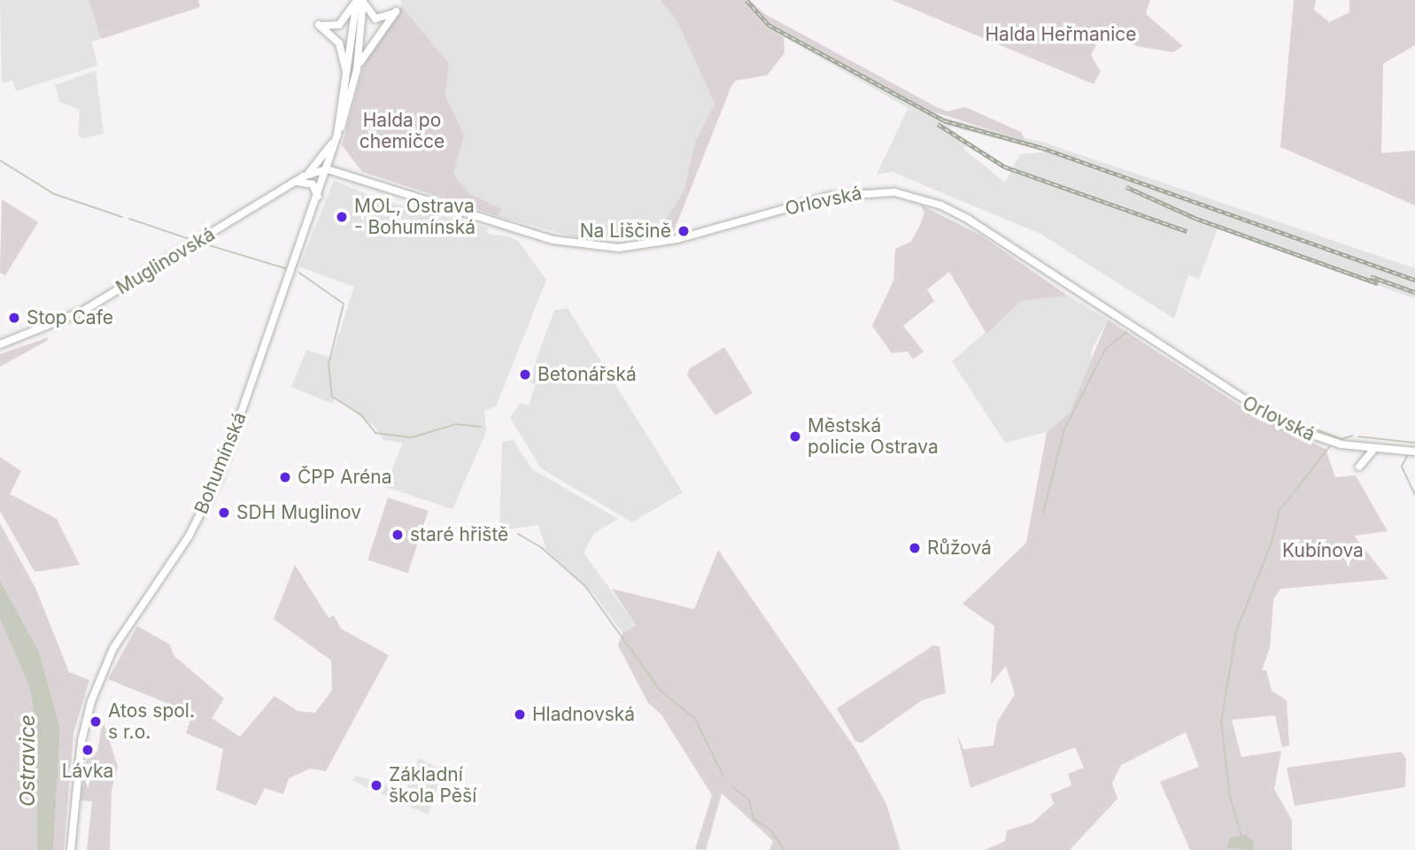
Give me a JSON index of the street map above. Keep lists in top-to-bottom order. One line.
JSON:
{"streets":{"main road":["Orlovská","Muglinovská","Bohumínská"]},"crossings":[["Orlovská","Muglinovská"],["Orlovská","Bohumínská"],["Muglinovská","Bohumínská"]],"water":["Ostravice"],"parks":["Halda Heřmanice","Halda po chemičce","Kubínova"],"places":["MOL, Ostrava - Bohumínská","Na Liščině","Stop Cafe","Betonářská","Městská policie Ostrava","ČPP Aréna","SDH Muglinov","staré hřiště","Růžová","Hladnovská","Atos spol. s r.o.","Lávka","Základní škola Pěší"]}
